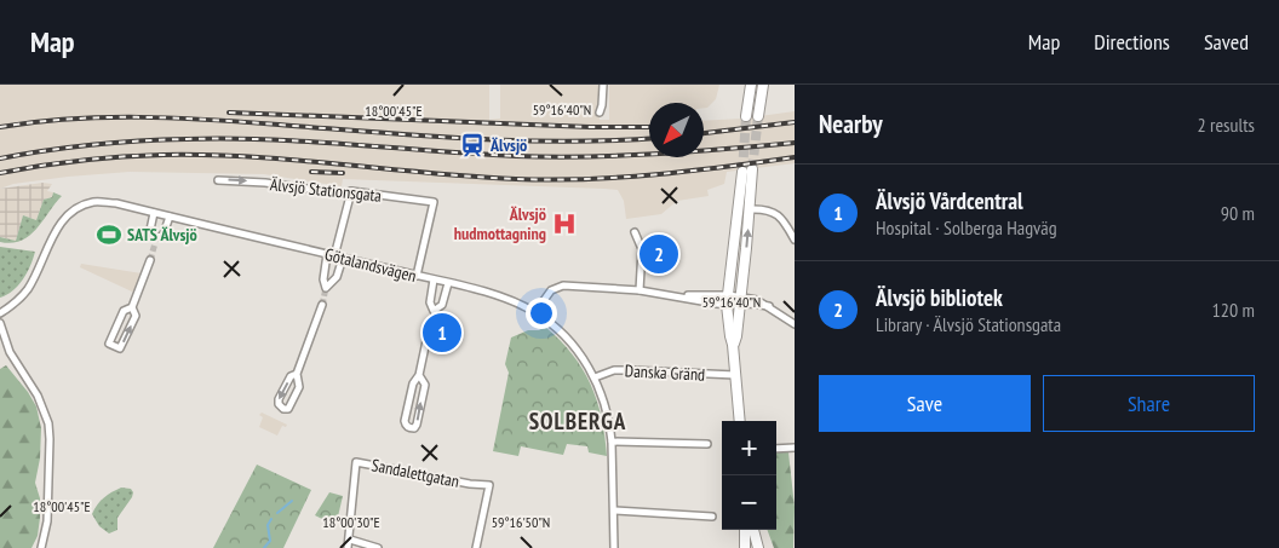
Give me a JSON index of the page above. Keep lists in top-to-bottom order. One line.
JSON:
{"streets":{"street":["Älvsjö Stationsgata","Götalandsvägen","Danska Gränd","Sandalettgatan"]},"crossings":[["Älvsjö Stationsgata","Götalandsvägen"],["Götalandsvägen","Danska Gränd"]],"one_way":["Älvsjö Stationsgata"],"districts":["SOLBERGA"],"places":{"station":["Älvsjö"],"hospital":["Älvsjö hudmottagning"],"sports":["SATS Älvsjö"]},"north":"bottom left","page":{"header":"Map","nav":["Map","Directions","Saved"],"heading":["Nearby","2 results"],"list":[{"mark":"1","name":"Älvsjö Vårdcentral","note":"Hospital · Solberga Hagväg","value":"90 m"},{"mark":"2","name":"Älvsjö bibliotek","note":"Library · Älvsjö Stationsgata","value":"120 m"}],"pins":["2","1"],"buttons":["Save","Share"],"map_buttons":["+","−"]},"coordinates":["59°16'40\"N","18°00'45\"E","18°00'30\"E","59°16'50\"N"]}
